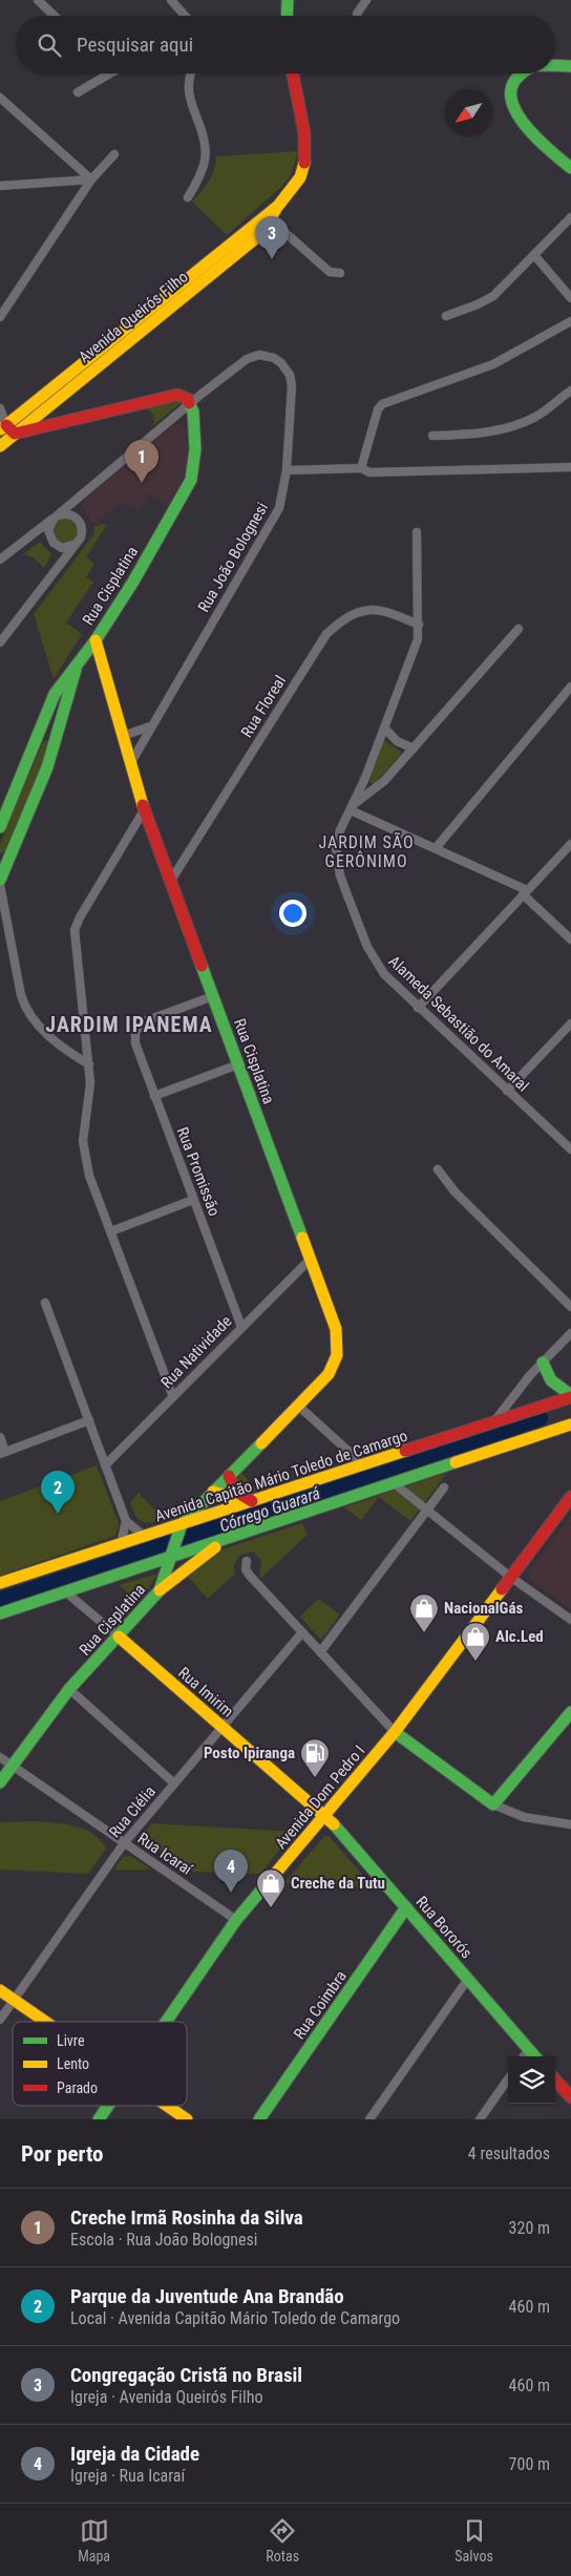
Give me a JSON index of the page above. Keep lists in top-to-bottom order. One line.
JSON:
{"streets":{"street":["Avenida Queirós Filho","Rua João Bolognesi","Rua Cisplatina","Rua Floreal","Alameda Sebastião do Amaral","Rua Promissão","Rua Natividade","Avenida Capitão Mário Toledo de Camargo","Rua Imirim","Avenida Dom Pedro I","Rua Clélia","Rua Icaraí","Rua Bororós","Rua Coimbra"]},"crossings":[["Rua João Bolognesi","Rua Cisplatina"],["Rua Cisplatina","Rua Floreal"],["Rua Cisplatina","Rua Promissão"],["Rua Cisplatina","Rua Natividade"],["Rua Cisplatina","Avenida Capitão Mário Toledo de Camargo"],["Rua Cisplatina","Rua Imirim"],["Rua Cisplatina","Rua Icaraí"],["Rua Floreal","Alameda Sebastião do Amaral"],["Rua Promissão","Rua Natividade"],["Rua Imirim","Avenida Dom Pedro I"],["Rua Imirim","Rua Clélia"],["Rua Imirim","Rua Bororós"],["Avenida Dom Pedro I","Rua Icaraí"],["Avenida Dom Pedro I","Rua Bororós"],["Rua Clélia","Rua Icaraí"],["Rua Bororós","Rua Coimbra"]],"districts":["JARDIM SÃO GERÔNIMO","JARDIM IPANEMA"],"water":["Córrego Guarará"],"places":{"shop":["NacionalGás","Alc.Led","Creche da Tutu"],"fuel station":["Posto Ipiranga"]},"legend":["Livre","Lento","Parado"],"north":"bottom left","page":{"search":"Pesquisar aqui","pins":["3","1","2","4"],"heading":["Por perto","4 resultados"],"list":[{"mark":"1","name":"Creche Irmã Rosinha da Silva","note":"Escola · Rua João Bolognesi","value":"320 m"},{"mark":"2","name":"Parque da Juventude Ana Brandão","note":"Local · Avenida Capitão Mário Toledo de Camargo","value":"460 m"},{"mark":"3","name":"Congregação Cristã no Brasil","note":"Igreja · Avenida Queirós Filho","value":"460 m"},{"mark":"4","name":"Igreja da Cidade","note":"Igreja · Rua Icaraí","value":"700 m"}],"nav":["Mapa","Rotas","Salvos"]}}
